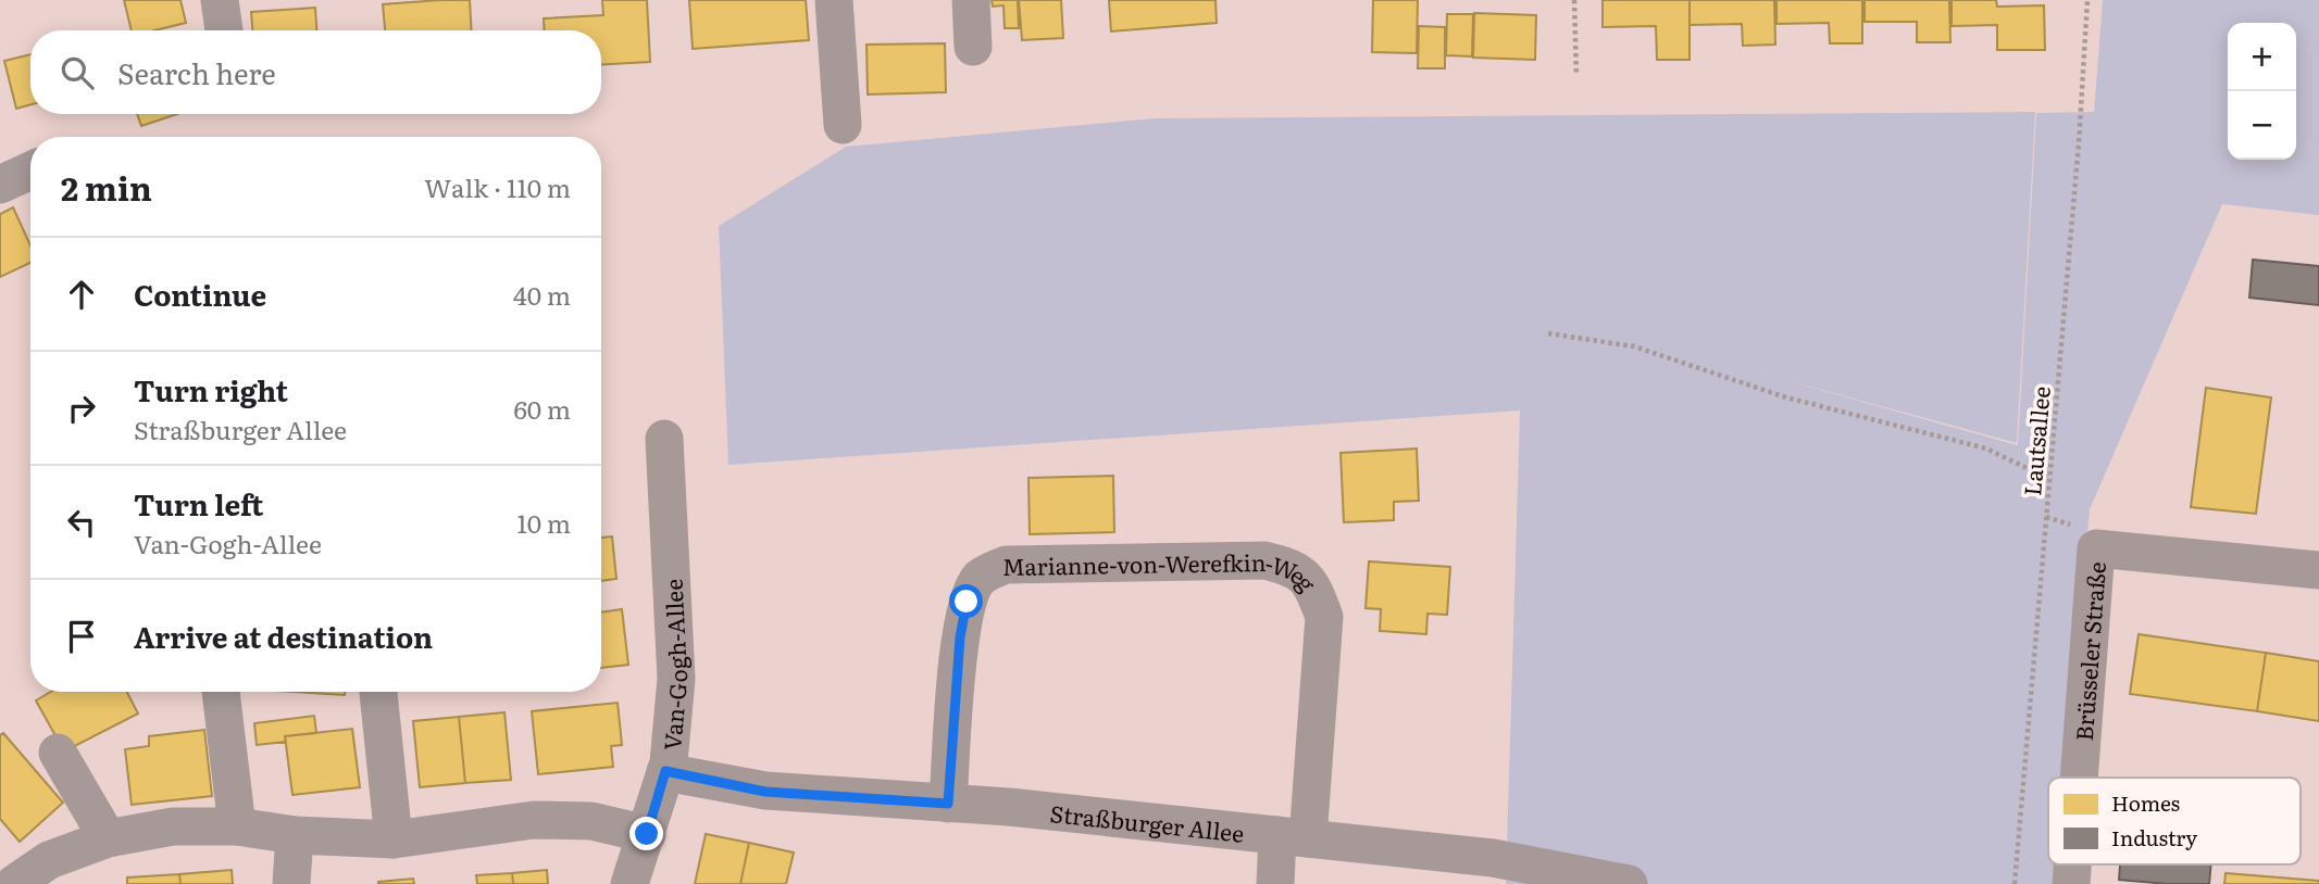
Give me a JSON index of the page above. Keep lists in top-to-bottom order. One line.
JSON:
{"streets":{"street":["Marianne-von-Werefkin-Weg","Brüsseler Straße","Van-Gogh-Allee","Straßburger Allee"],"path":["Lautsallee"]},"crossings":[["Marianne-von-Werefkin-Weg","Straßburger Allee"],["Van-Gogh-Allee","Straßburger Allee"]],"legend":["Homes","Industry"],"page":{"map_buttons":["+","−"],"search":"Search here","heading":["2 min","Walk · 110 m"],"list":[["Continue","40 m"],["Turn right","Straßburger Allee","60 m"],["Turn left","Van-Gogh-Allee","10 m"],"Arrive at destination"]}}
